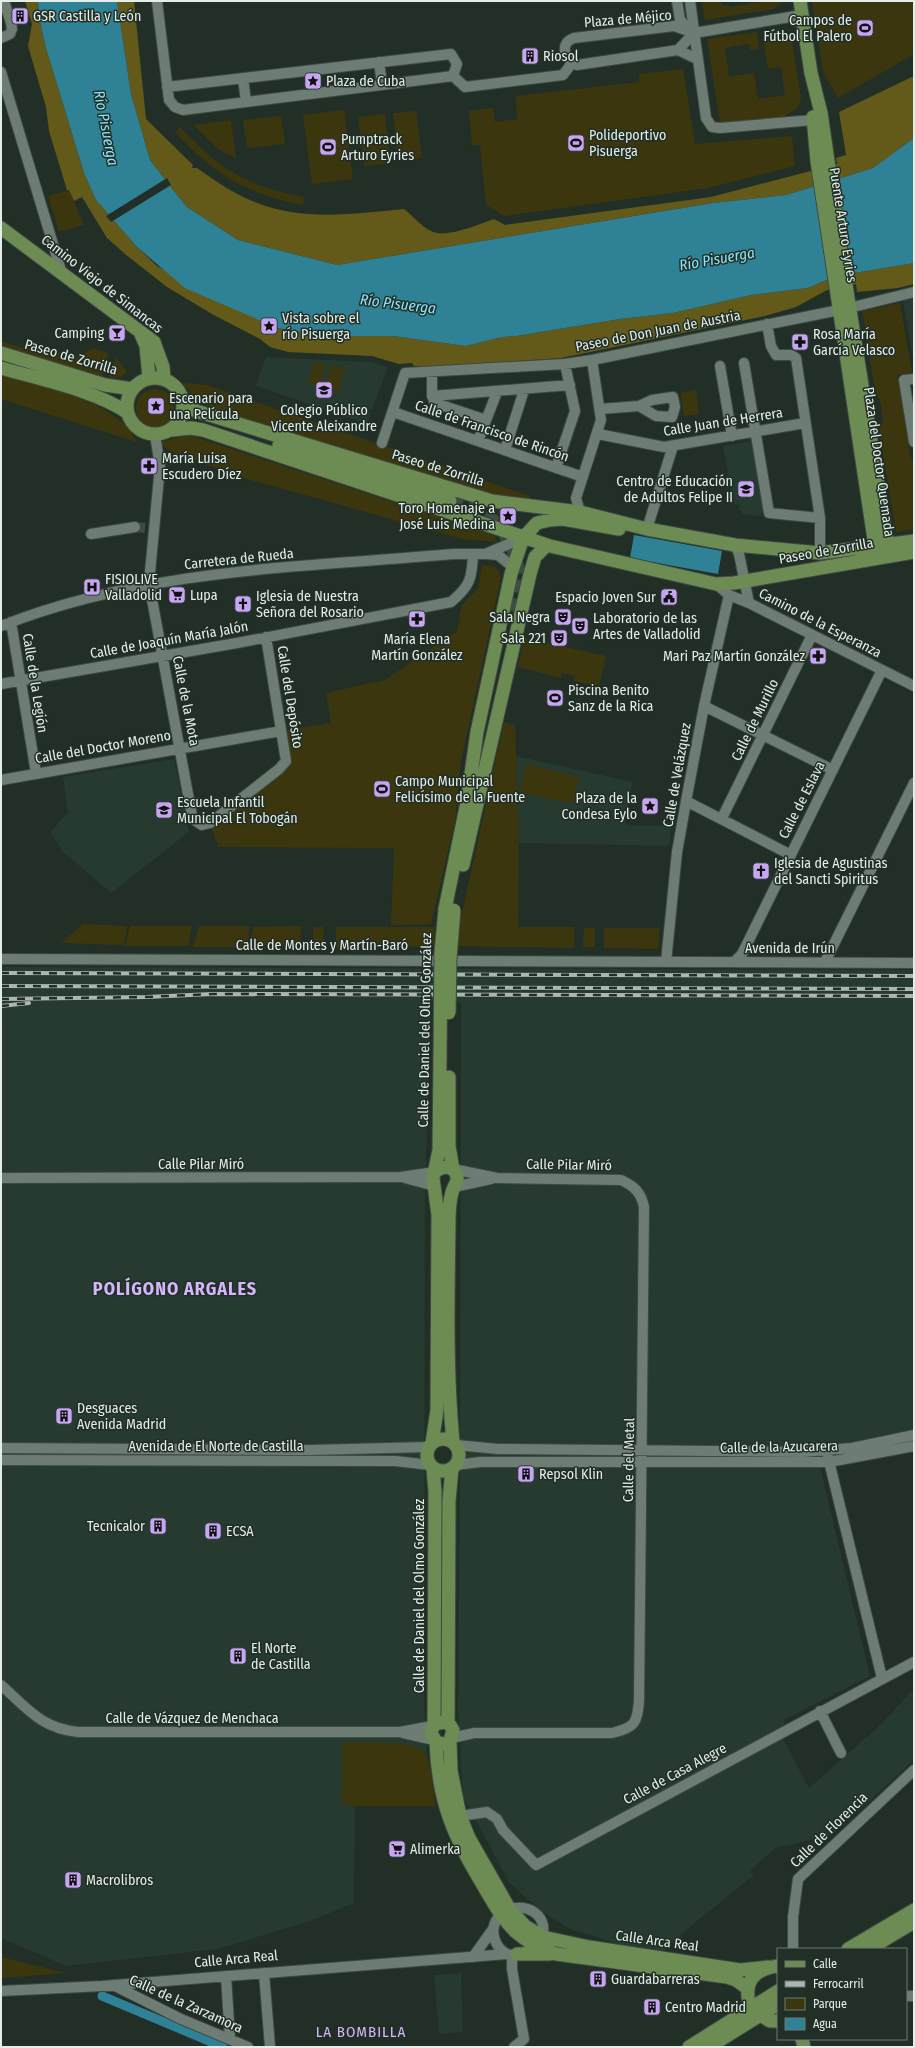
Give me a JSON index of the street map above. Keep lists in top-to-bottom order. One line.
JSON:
{"streets":{"main road":["Puente Arturo Eyries","Camino Viejo de Simancas","Paseo de Zorrilla","Plaza del Doctor Quemada","Calle de Daniel del Olmo González","Calle Arca Real"],"street":["Plaza de Méjico","Paseo de Don Juan de Austria","Calle Juan de Herrera","Calle de Francisco de Rincón","Carretera de Rueda","Camino de la Esperanza","Calle de Joaquín María Jalón","Calle de la Legión","Calle del Depósito","Calle de la Mota","Calle de Murillo","Calle del Doctor Moreno","Calle de Velázquez","Calle de Eslava","Calle de Montes y Martín-Baró","Avenida de Irún","Calle Pilar Miró","Avenida de El Norte de Castilla","Calle de la Azucarera","Calle del Metal","Calle de Vázquez de Menchaca","Calle de Casa Alegre","Calle de Florencia","Calle de la Zarzamora"]},"crossings":[["Puente Arturo Eyries","Plaza del Doctor Quemada"],["Camino Viejo de Simancas","Paseo de Zorrilla"],["Camino Viejo de Simancas","Calle de la Mota"],["Paseo de Don Juan de Austria","Calle de Francisco de Rincón"],["Paseo de Don Juan de Austria","Plaza del Doctor Quemada"],["Paseo de Zorrilla","Plaza del Doctor Quemada"],["Paseo de Zorrilla","Carretera de Rueda"],["Paseo de Zorrilla","Camino de la Esperanza"],["Paseo de Zorrilla","Calle de la Mota"],["Paseo de Zorrilla","Calle de Daniel del Olmo González"],["Carretera de Rueda","Calle de Joaquín María Jalón"],["Carretera de Rueda","Calle de la Legión"],["Carretera de Rueda","Calle de la Mota"],["Carretera de Rueda","Calle de Daniel del Olmo González"],["Camino de la Esperanza","Calle de Murillo"],["Camino de la Esperanza","Calle de Velázquez"],["Camino de la Esperanza","Calle de Eslava"],["Calle de Joaquín María Jalón","Calle de la Legión"],["Calle de Joaquín María Jalón","Calle del Depósito"],["Calle de Joaquín María Jalón","Calle de la Mota"],["Calle de la Legión","Calle del Doctor Moreno"],["Calle del Depósito","Calle de la Mota"],["Calle del Depósito","Calle del Doctor Moreno"],["Calle de la Mota","Calle del Doctor Moreno"],["Calle de Velázquez","Calle de Montes y Martín-Baró"],["Calle de Velázquez","Avenida de Irún"],["Calle de Eslava","Avenida de Irún"],["Calle de Montes y Martín-Baró","Avenida de Irún"],["Calle de Daniel del Olmo González","Calle Pilar Miró"],["Calle de Daniel del Olmo González","Avenida de El Norte de Castilla"],["Calle de Daniel del Olmo González","Calle de Vázquez de Menchaca"],["Calle de Daniel del Olmo González","Calle de Casa Alegre"],["Calle de Daniel del Olmo González","Calle Arca Real"],["Calle Pilar Miró","Calle del Metal"],["Calle de la Azucarera","Calle del Metal"],["Calle Arca Real","Calle de la Zarzamora"]],"districts":["POLÍGONO ARGALES","LA BOMBILLA"],"water":["Río Pisuerga"],"places":{"building":["GSR Castilla y León","Riosol","Desguaces Avenida Madrid","Repsol Klin","Tecnicalor","ECSA","El Norte de Castilla","Macrolibros","Guardabarreras","Centro Madrid"],"sports":["Campos de Fútbol El Palero","Polideportivo Pisuerga","Pumptrack Arturo Eyries","Piscina Benito Sanz de la Rica","Campo Municipal Felicísimo de la Fuente"],"place":["Plaza de Cuba","Vista sobre el río Pisuerga","Escenario para una Película","Toro Homenaje a José Luis Medina","Plaza de la Condesa Eylo"],"bar":["Camping"],"pharmacy":["Rosa María García Velasco","María Luisa Escudero Díez","María Elena Martín González","Mari Paz Martín González"],"school or university":["Colegio Público Vicente Aleixandre","Centro de Educación de Adultos Felipe II","Escuela Infantil Municipal El Tobogán"],"hospital":["FISIOLIVE Valladolid"],"supermarket":["Lupa","Alimerka"],"public building":["Espacio Joven Sur"],"church":["Iglesia de Nuestra Señora del Rosario","Iglesia de Agustinas del Sancti Spiritus"],"theatre":["Sala Negra","Laboratorio de las Artes de Valladolid","Sala 221"]},"legend":["Calle","Ferrocarril","Parque","Agua"]}
